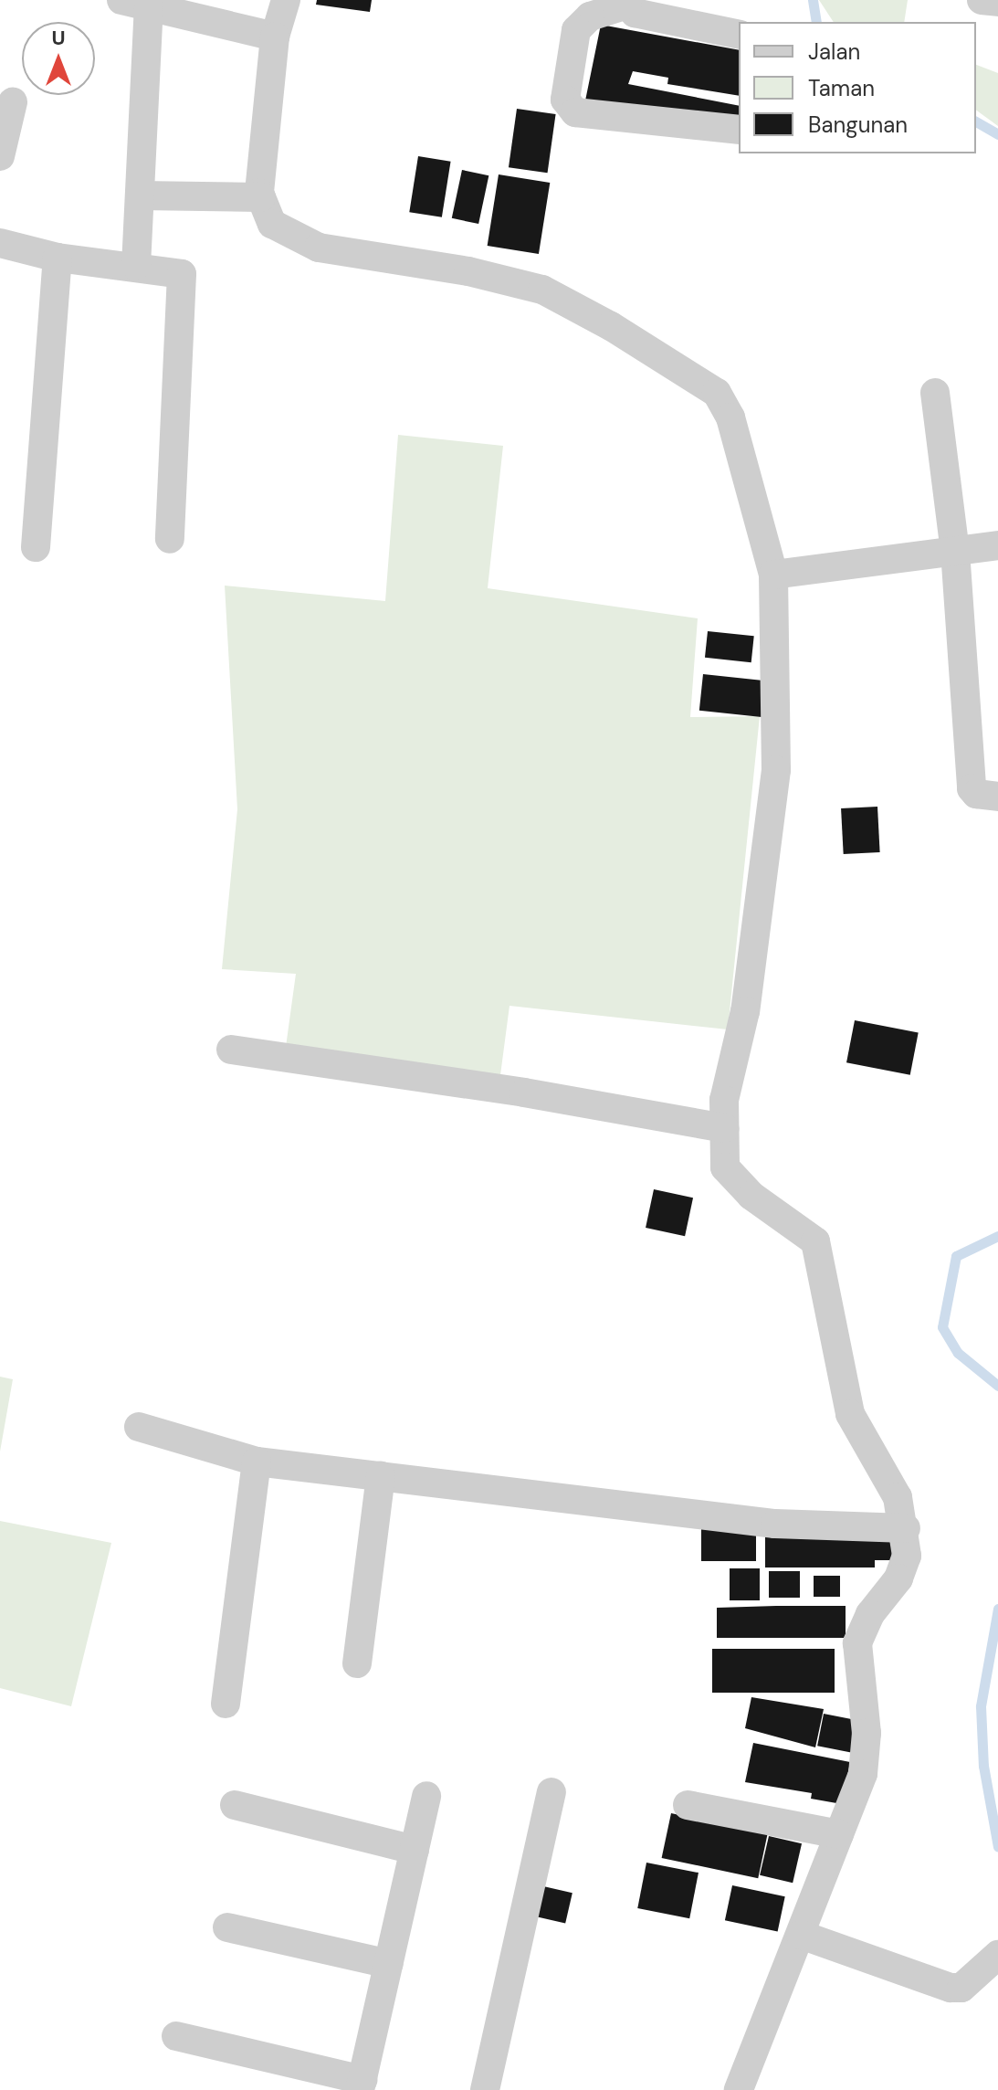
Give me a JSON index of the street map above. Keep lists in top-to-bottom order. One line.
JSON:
{"legend":["Jalan","Taman","Bangunan"],"north":"top"}
